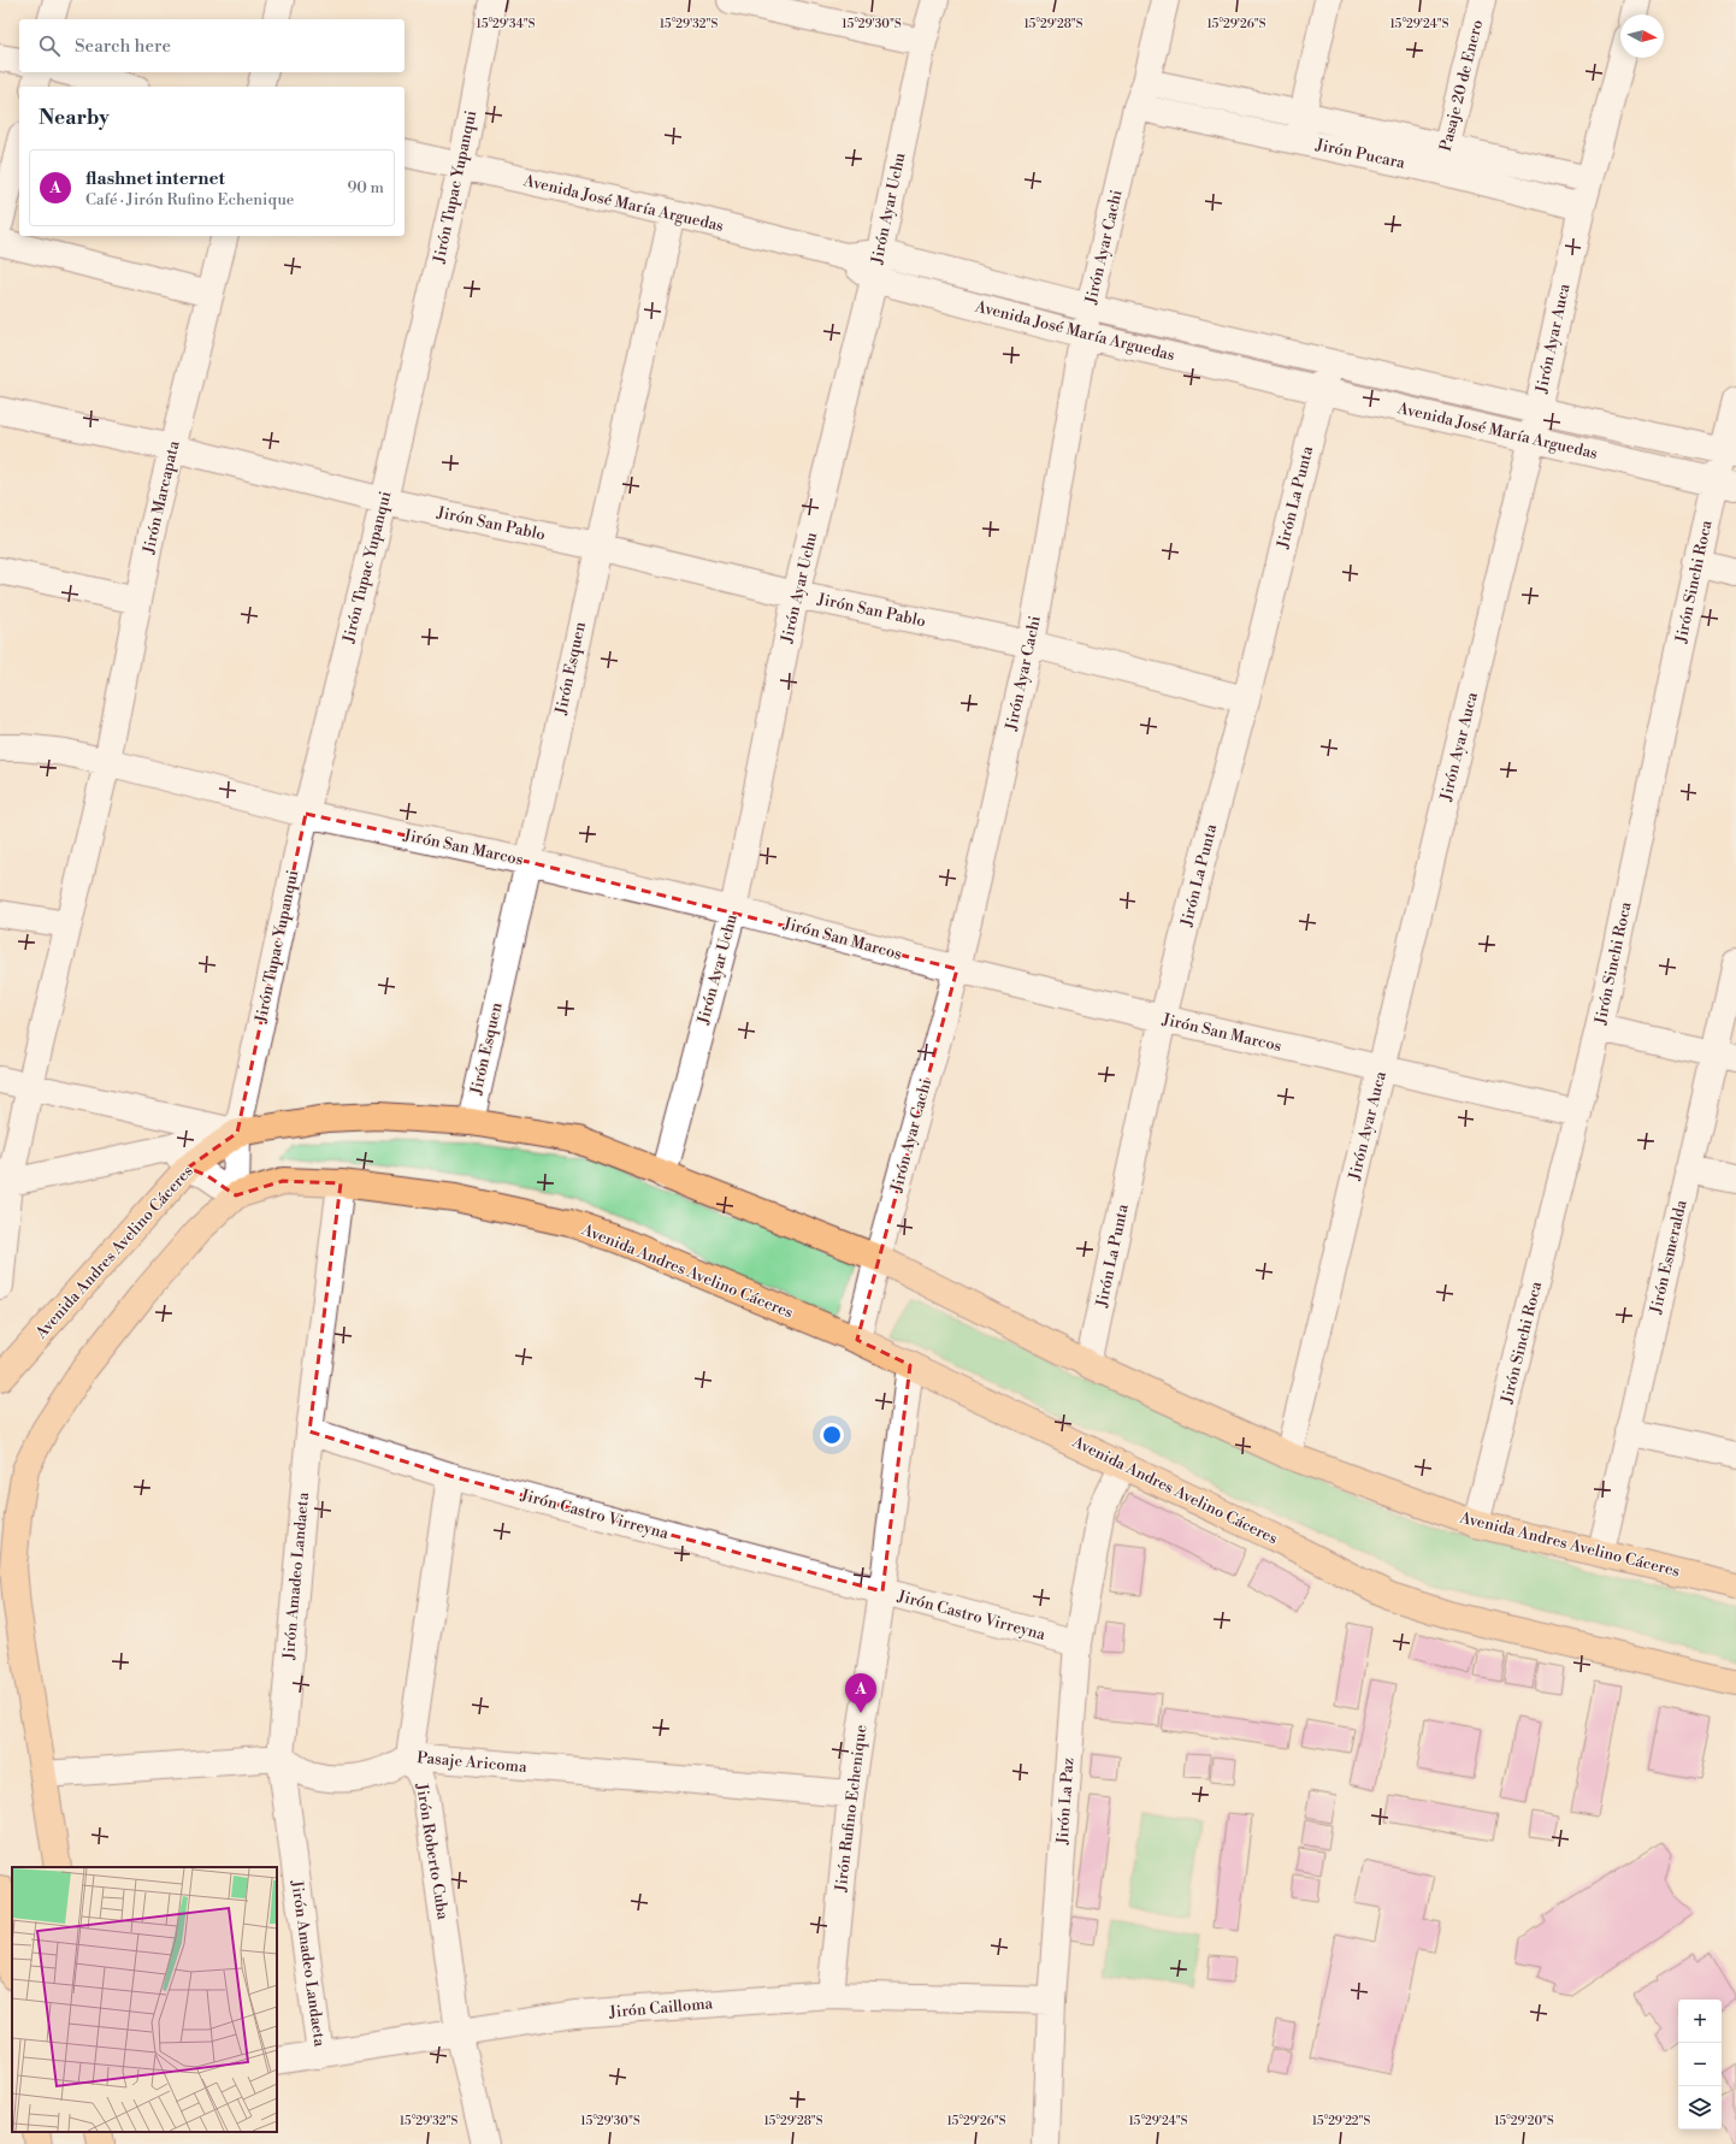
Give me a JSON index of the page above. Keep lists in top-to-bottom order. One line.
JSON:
{"streets":{"main road":["Avenida Andres Avelino Cáceres"],"street":["Pasaje 20 de Enero","Jirón Pucara","Jirón Tupac Yupanqui","Avenida José María Arguedas","Jirón Ayar Uchu","Jirón Ayar Cachi","Jirón Ayar Auca","Jirón Marcapata","Jirón La Punta","Jirón San Pablo","Jirón Sinchi Roca","Jirón Esquen","Jirón San Marcos","Jirón Esmeralda","Jirón Castro Virreyna","Jirón Amadeo Landaeta","Pasaje Aricoma","Jirón La Paz","Jirón Rufino Echenique","Jirón Roberto Cuba","Jirón Cailloma"]},"crossings":[["Pasaje 20 de Enero","Jirón Pucara"],["Jirón Pucara","Jirón Ayar Cachi"],["Jirón Pucara","Jirón Ayar Auca"],["Jirón Tupac Yupanqui","Avenida José María Arguedas"],["Jirón Tupac Yupanqui","Jirón San Pablo"],["Jirón Tupac Yupanqui","Jirón San Marcos"],["Jirón Tupac Yupanqui","Avenida Andres Avelino Cáceres"],["Avenida José María Arguedas","Jirón Ayar Uchu"],["Avenida José María Arguedas","Jirón Ayar Cachi"],["Avenida José María Arguedas","Jirón Ayar Auca"],["Avenida José María Arguedas","Jirón La Punta"],["Avenida José María Arguedas","Jirón Sinchi Roca"],["Avenida José María Arguedas","Jirón Esquen"],["Jirón Ayar Uchu","Jirón San Pablo"],["Jirón Ayar Uchu","Jirón San Marcos"],["Jirón Ayar Uchu","Avenida Andres Avelino Cáceres"],["Jirón Ayar Cachi","Jirón San Pablo"],["Jirón Ayar Cachi","Jirón San Marcos"],["Jirón Ayar Cachi","Avenida Andres Avelino Cáceres"],["Jirón Ayar Auca","Jirón San Marcos"],["Jirón Ayar Auca","Avenida Andres Avelino Cáceres"],["Jirón Marcapata","Jirón San Pablo"],["Jirón Marcapata","Jirón San Marcos"],["Jirón La Punta","Jirón San Pablo"],["Jirón La Punta","Jirón San Marcos"],["Jirón La Punta","Avenida Andres Avelino Cáceres"],["Jirón San Pablo","Jirón Esquen"],["Jirón Sinchi Roca","Jirón San Marcos"],["Jirón Sinchi Roca","Avenida Andres Avelino Cáceres"],["Jirón Esquen","Jirón San Marcos"],["Jirón Esquen","Avenida Andres Avelino Cáceres"],["Avenida Andres Avelino Cáceres","Jirón Esmeralda"],["Avenida Andres Avelino Cáceres","Jirón Amadeo Landaeta"],["Avenida Andres Avelino Cáceres","Jirón La Paz"],["Avenida Andres Avelino Cáceres","Jirón Rufino Echenique"],["Jirón Castro Virreyna","Jirón Amadeo Landaeta"],["Jirón Castro Virreyna","Jirón La Paz"],["Jirón Castro Virreyna","Jirón Rufino Echenique"],["Jirón Amadeo Landaeta","Pasaje Aricoma"],["Jirón Amadeo Landaeta","Jirón Cailloma"],["Pasaje Aricoma","Jirón Rufino Echenique"],["Pasaje Aricoma","Jirón Roberto Cuba"],["Jirón La Paz","Jirón Cailloma"],["Jirón Rufino Echenique","Jirón Cailloma"],["Jirón Roberto Cuba","Jirón Cailloma"]],"north":"right","page":{"search":"Search here","heading":"Nearby","list":[{"mark":"A","name":"flashnet internet","note":"Café · Jirón Rufino Echenique","value":"90 m"}],"pins":"A","map_buttons":["+","−"]},"coordinates":["15°29'34\"S","15°29'32\"S","15°29'30\"S","15°29'28\"S","15°29'26\"S","15°29'24\"S","15°29'22\"S","15°29'20\"S"]}
